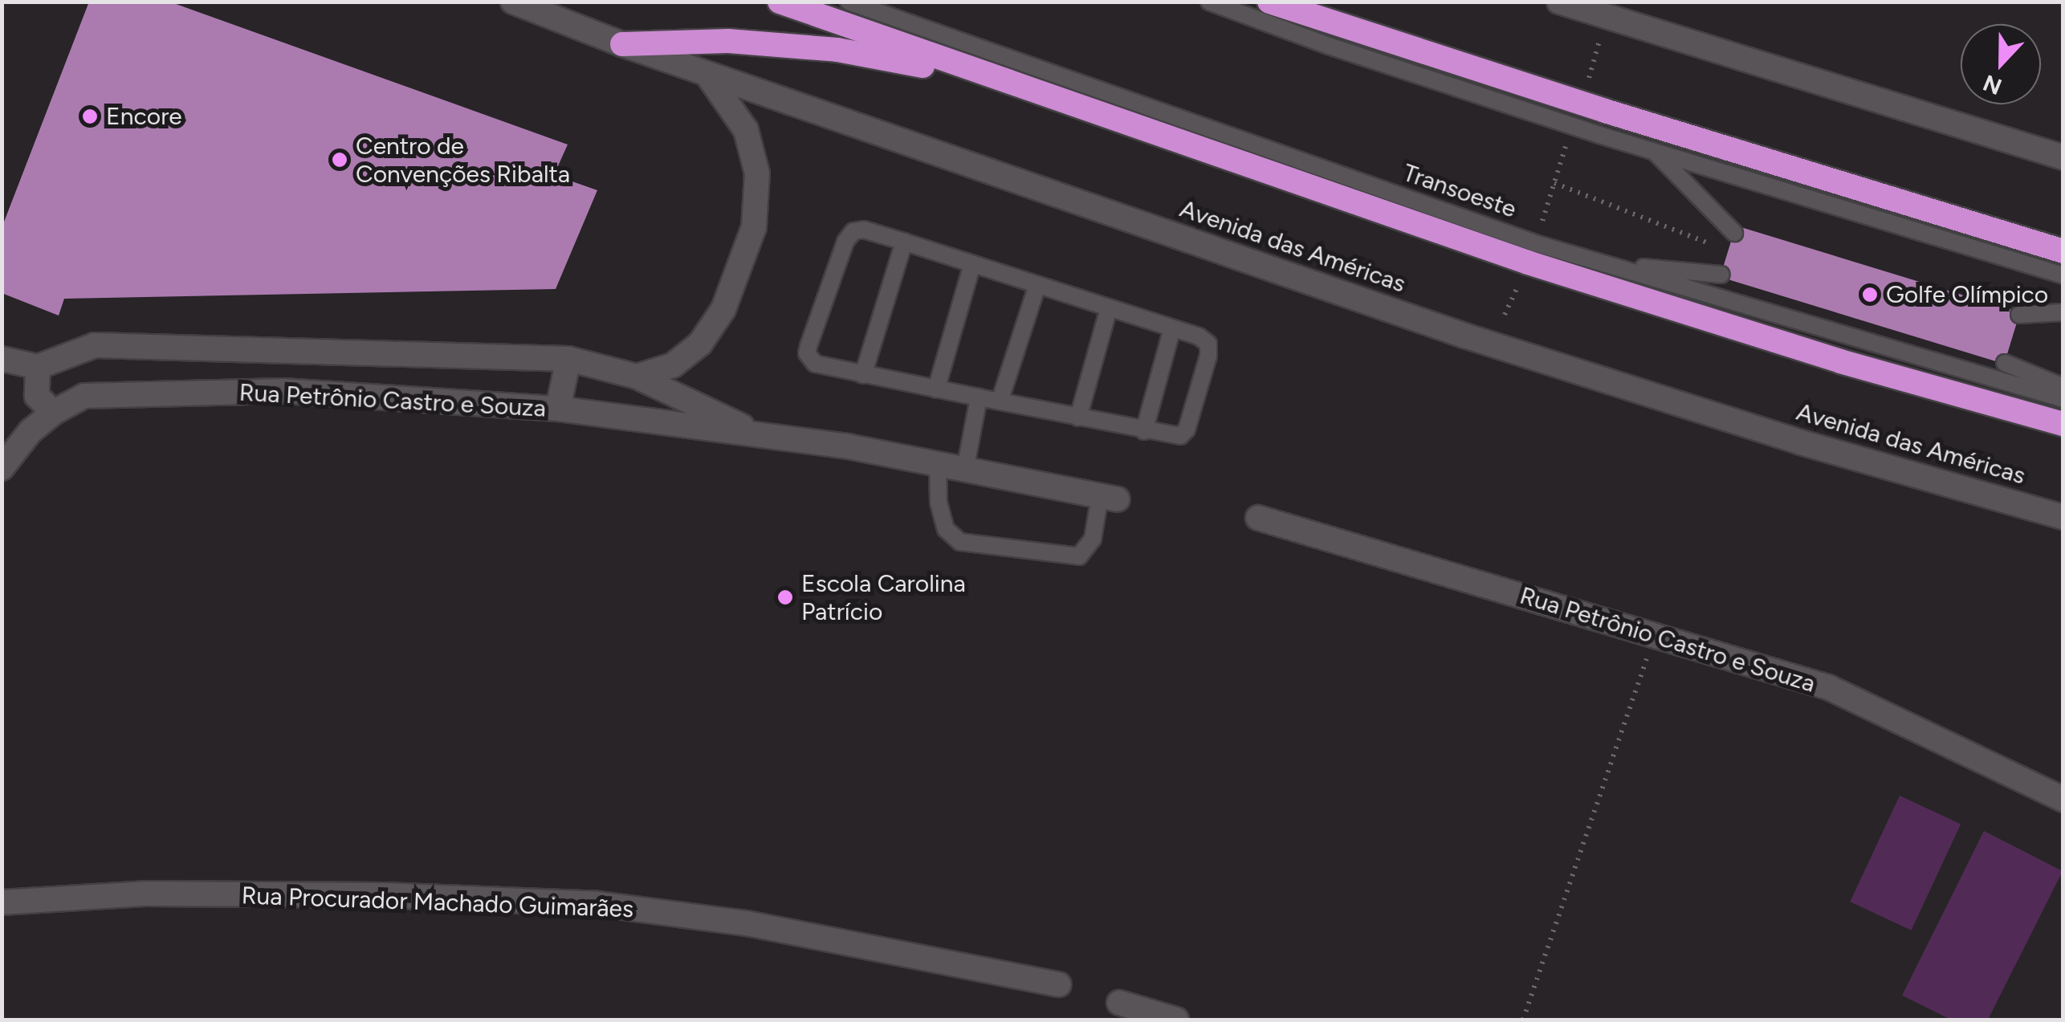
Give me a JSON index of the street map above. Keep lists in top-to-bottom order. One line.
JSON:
{"streets":{"street":["Avenida das Américas","Rua Petrônio Castro e Souza","Rua Procurador Machado Guimarães"],"lane":["Transoeste"]},"places":["Encore","Centro de Convenções Ribalta","Golfe Olímpico","Escola Carolina Patrício"],"north":"bottom"}
